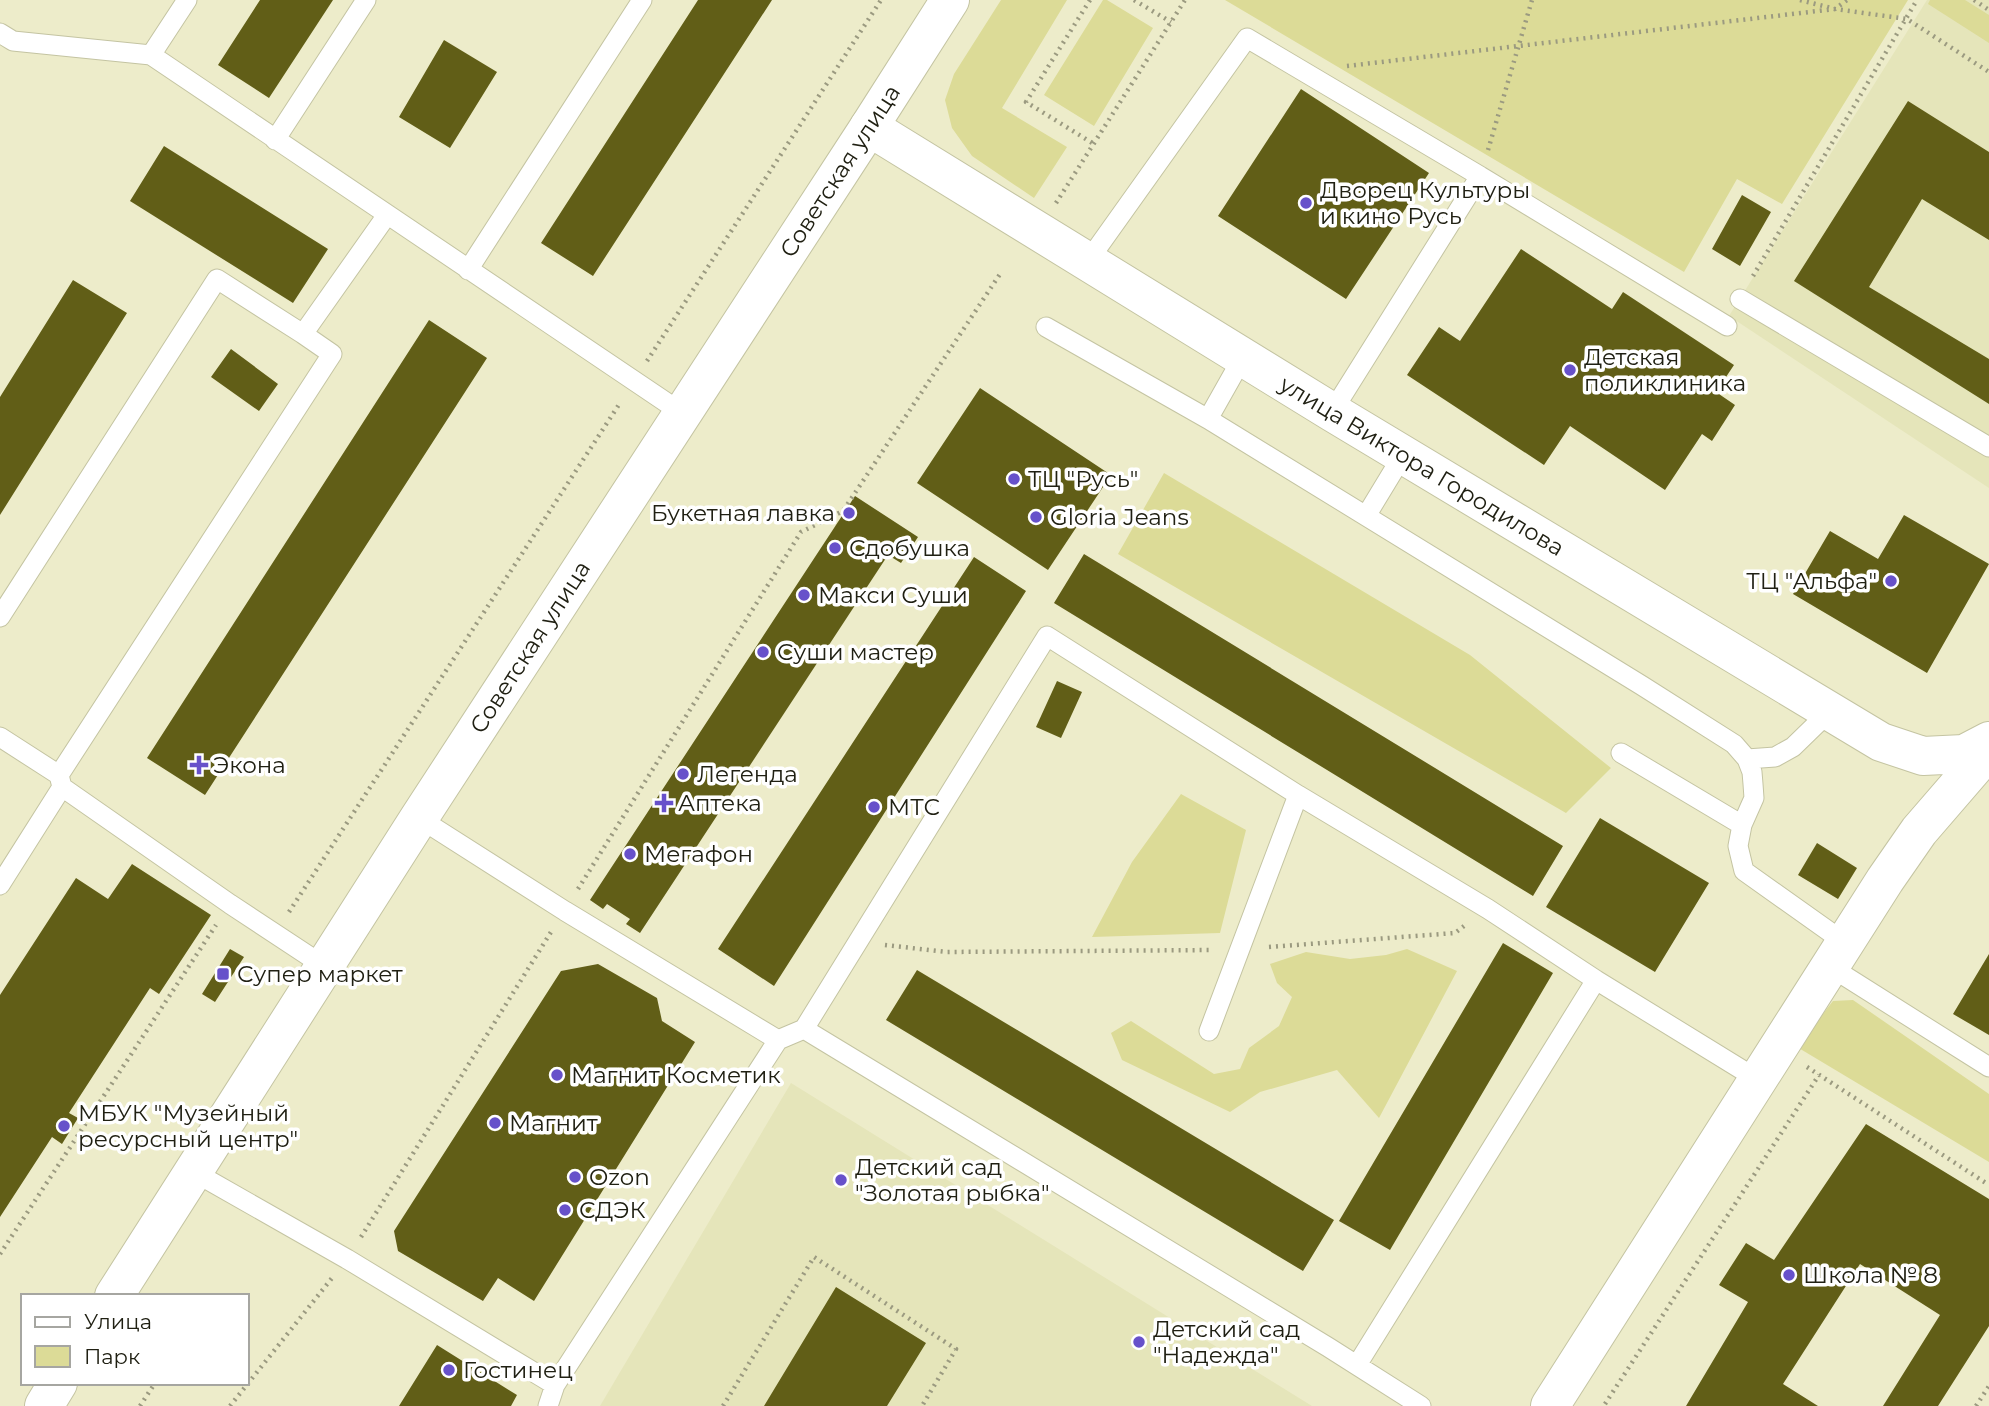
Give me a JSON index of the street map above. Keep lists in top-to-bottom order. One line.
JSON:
{"streets":{"street":["Советская улица","улица Виктора Городилова"]},"crossings":[["Советская улица","улица Виктора Городилова"]],"places":{"other":["Дворец Культуры и кино Русь","Детская поликлиника","ТЦ \"Русь\"","Букетная лавка","Gloria Jeans","Сдобушка","ТЦ \"Альфа\"","Макси Суши","Суши мастер","Легенда","МТС","Мегафон","Магнит Косметик","Магнит","МБУК \"Музейный ресурсный центр\"","Ozon","Детский сад \"Золотая рыбка\"","СДЭК","Школа № 8","Детский сад \"Надежда\"","Гостинец"],"health":["Экона","Аптека"],"transit":["Супер маркет"]},"legend":["Улица","Парк"]}
